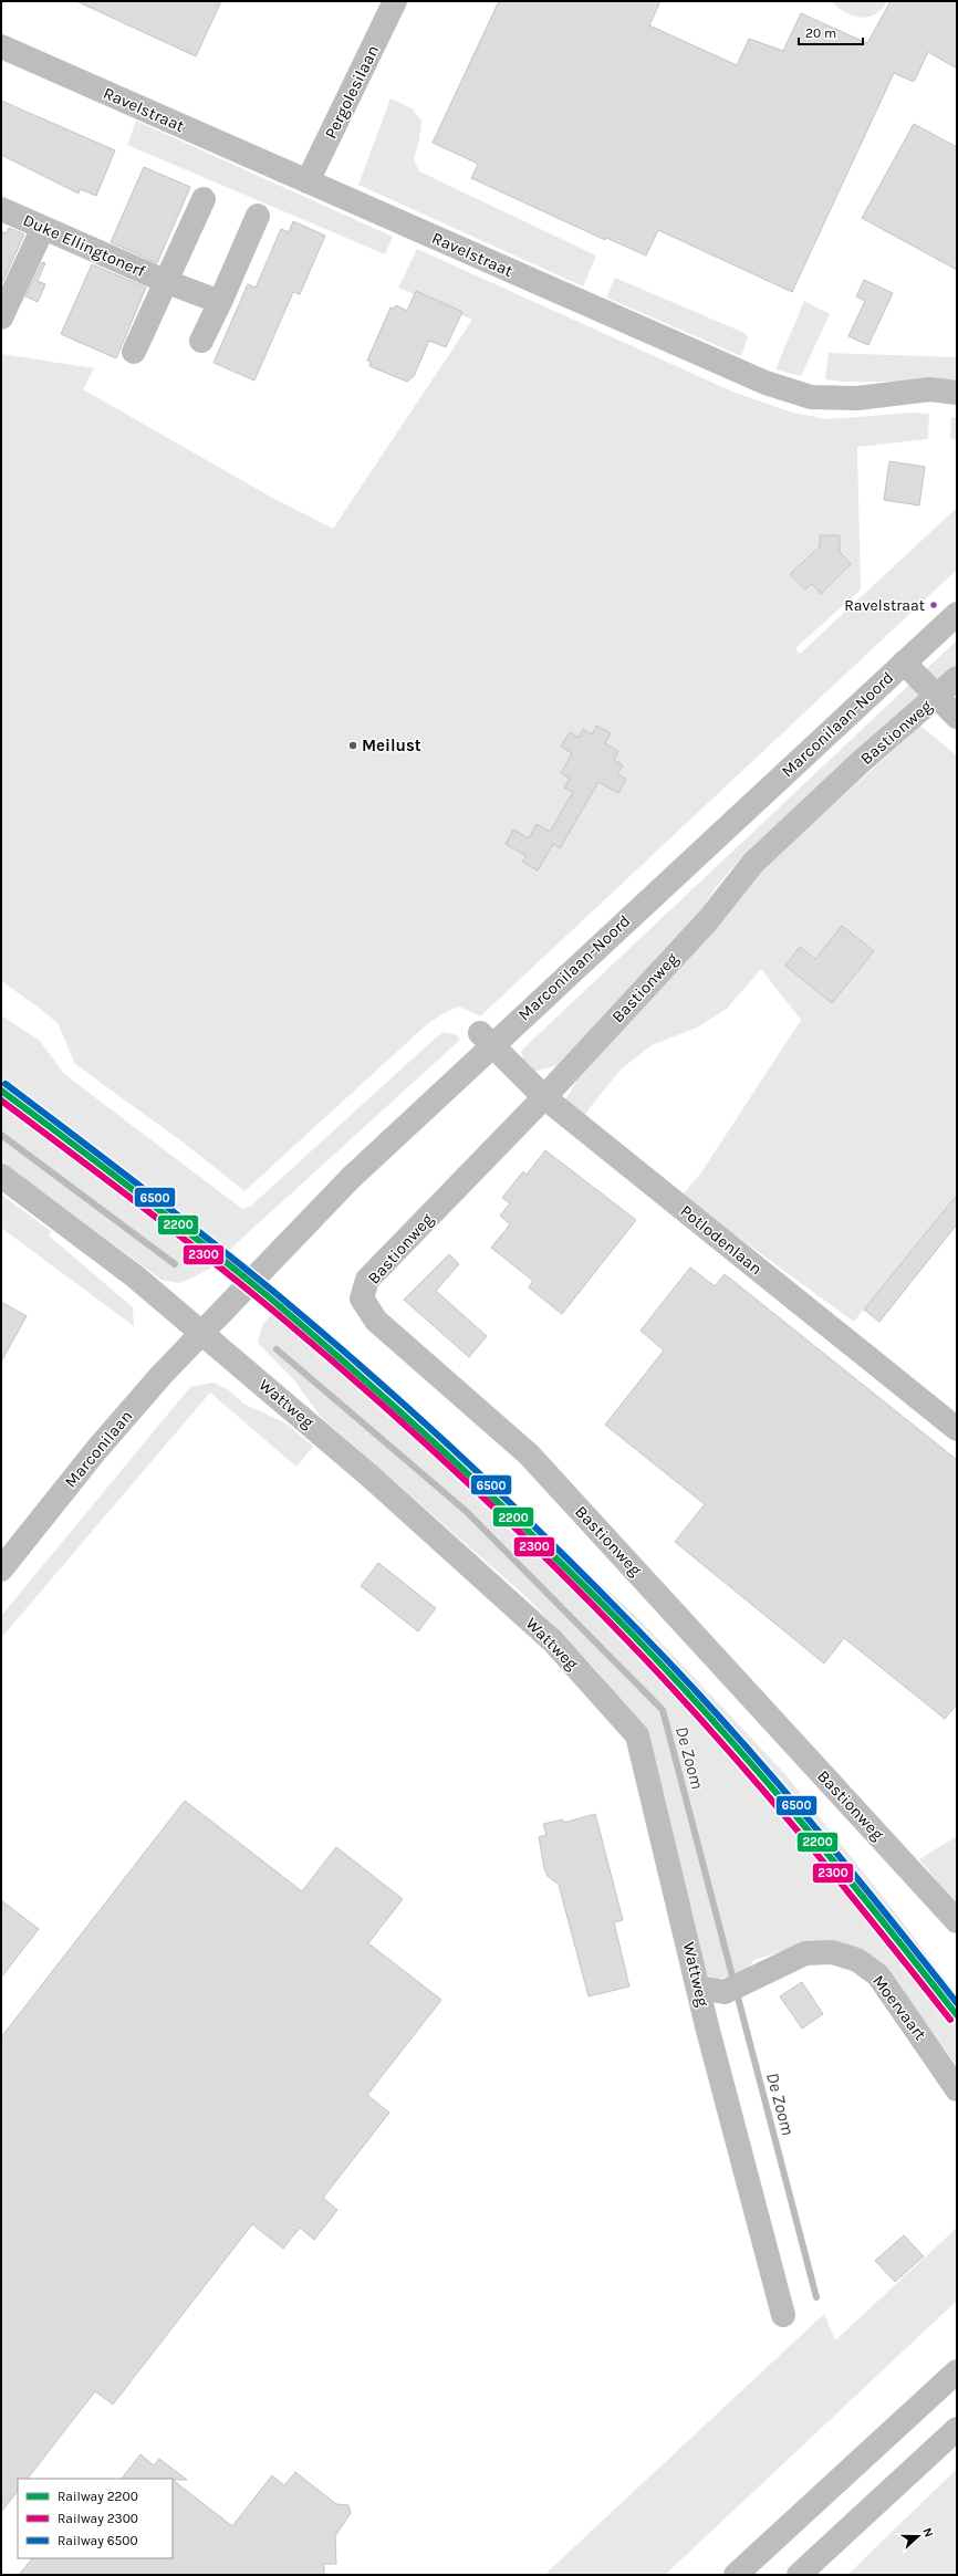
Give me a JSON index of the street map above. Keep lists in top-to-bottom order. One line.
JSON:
{"streets":{"main road":["Pergolesilaan","Ravelstraat","Duke Ellingtonerf","Marconilaan-Noord","Bastionweg","Potlodenlaan","Wattweg","Marconilaan","Moervaart"]},"crossings":[["Pergolesilaan","Ravelstraat"],["Marconilaan-Noord","Potlodenlaan"],["Marconilaan-Noord","Wattweg"],["Marconilaan-Noord","Marconilaan"],["Bastionweg","Potlodenlaan"],["Wattweg","Marconilaan"],["Wattweg","Moervaart"]],"water":["De Zoom"],"places":["Ravelstraat","Meilust"],"lines":["rail line 6500","rail line 2200","rail line 2300"],"legend":["Railway 2200","Railway 2300","Railway 6500"],"scale_bar":"20 m","north":"right"}
